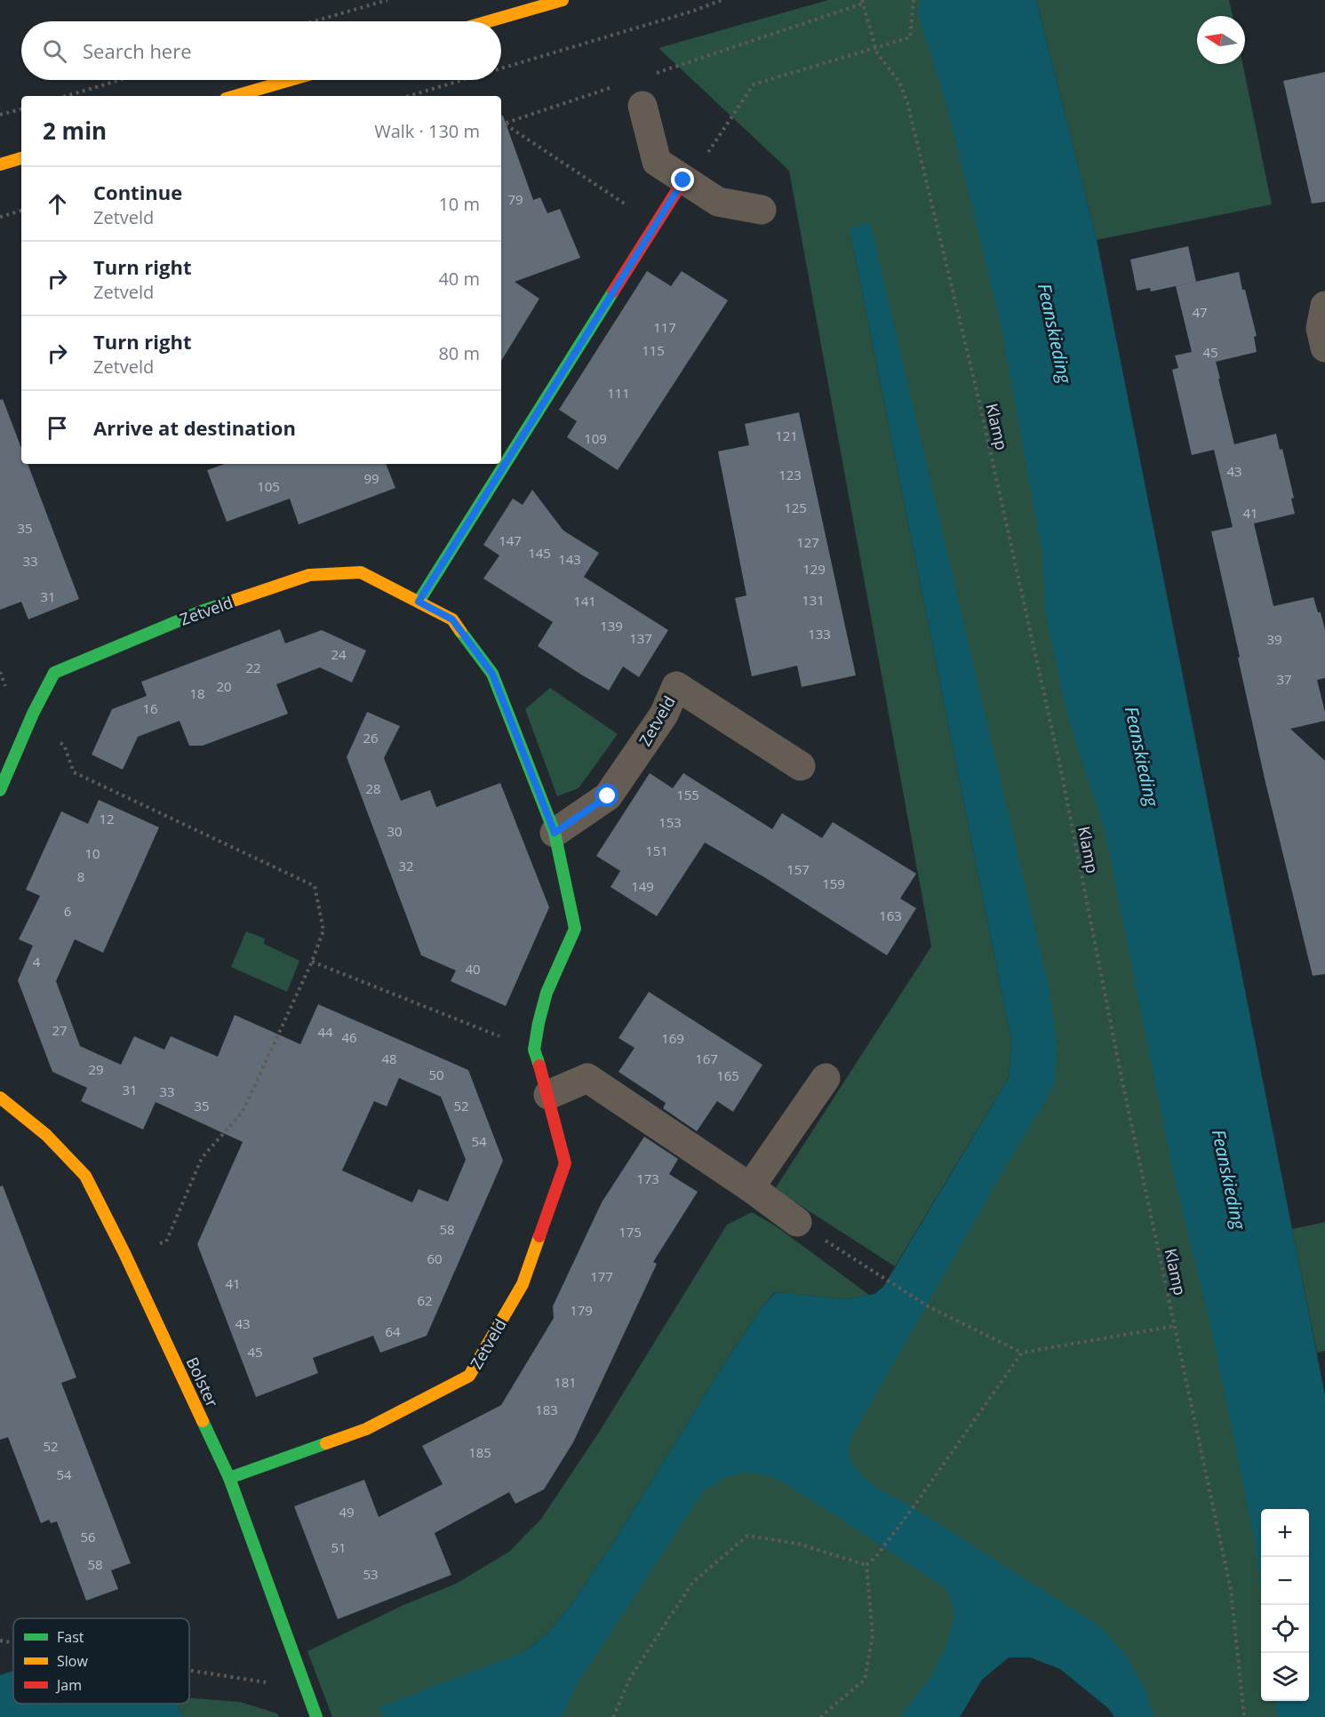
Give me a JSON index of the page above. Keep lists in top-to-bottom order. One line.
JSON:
{"streets":{"street":["Zetveld","Bolster"],"path":["Klamp"]},"crossings":[["Zetveld","Bolster"]],"water":["Feanskieding"],"house_numbers":["79","47","117","115","45","111","121","109","43","123","99","105","125","41","35","147","127","145","143","33","129","31","131","141","139","133","137","39","24","22","37","20","18","16","26","28","155","12","153","30","151","10","32","157","8","159","149","6","163","4","40","27","44","46","169","48","167","29","50","165","31","33","35","52","54","173","58","175","60","177","41","62","179","43","64","45","181","183","52","185","54","49","56","51","58","53"],"legend":["Fast","Slow","Jam"],"north":"left","page":{"search":"Search here","heading":["2 min","Walk · 130 m"],"list":[["Continue","Zetveld","10 m"],["Turn right","Zetveld","40 m"],["Turn right","Zetveld","80 m"],"Arrive at destination"],"map_buttons":["+","−"]}}
